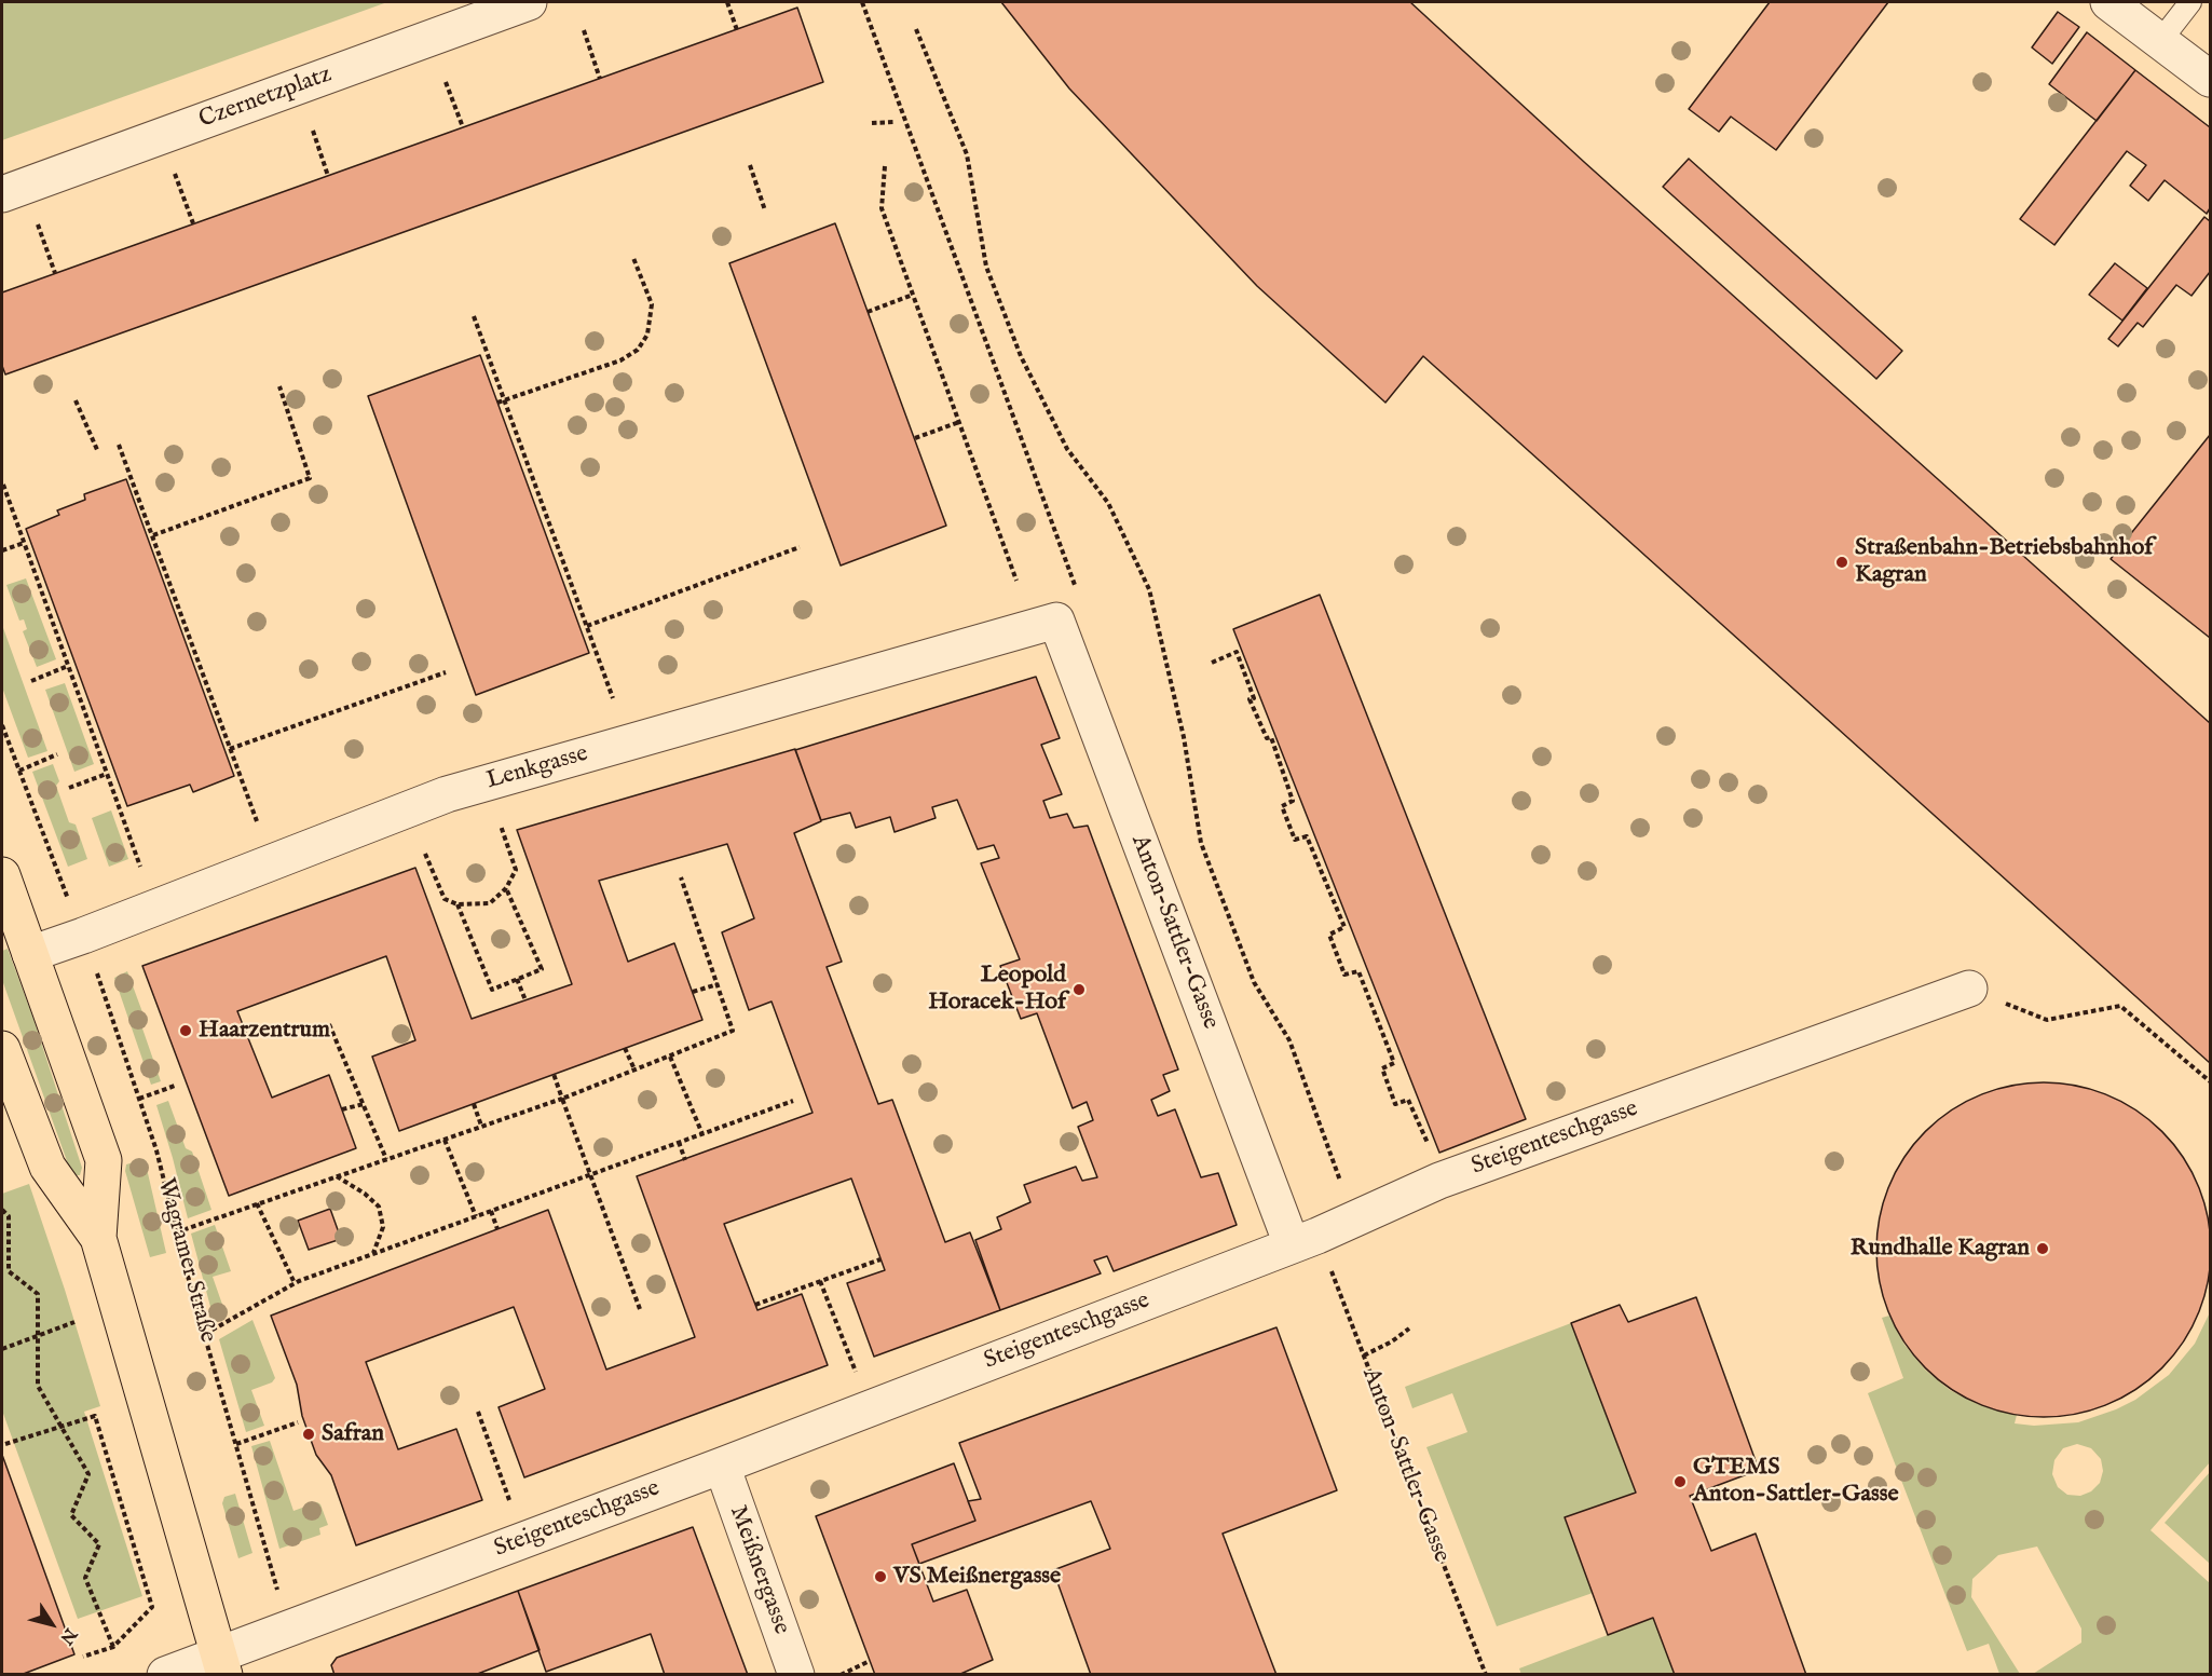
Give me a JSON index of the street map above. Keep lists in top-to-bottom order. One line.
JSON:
{"streets":{"street":["Czernetzplatz","Lenkgasse","Anton-Sattler-Gasse","Steigenteschgasse","Meißnergasse"],"path":["Wagramer Straße"]},"crossings":[["Lenkgasse","Anton-Sattler-Gasse"],["Anton-Sattler-Gasse","Steigenteschgasse"],["Steigenteschgasse","Meißnergasse"]],"places":["Straßenbahn-Betriebsbahnhof Kagran","Leopold Horacek-Hof","Haarzentrum","Rundhalle Kagran","Safran","GTEMS Anton-Sattler-Gasse","VS Meißnergasse"],"north":"bottom right"}
